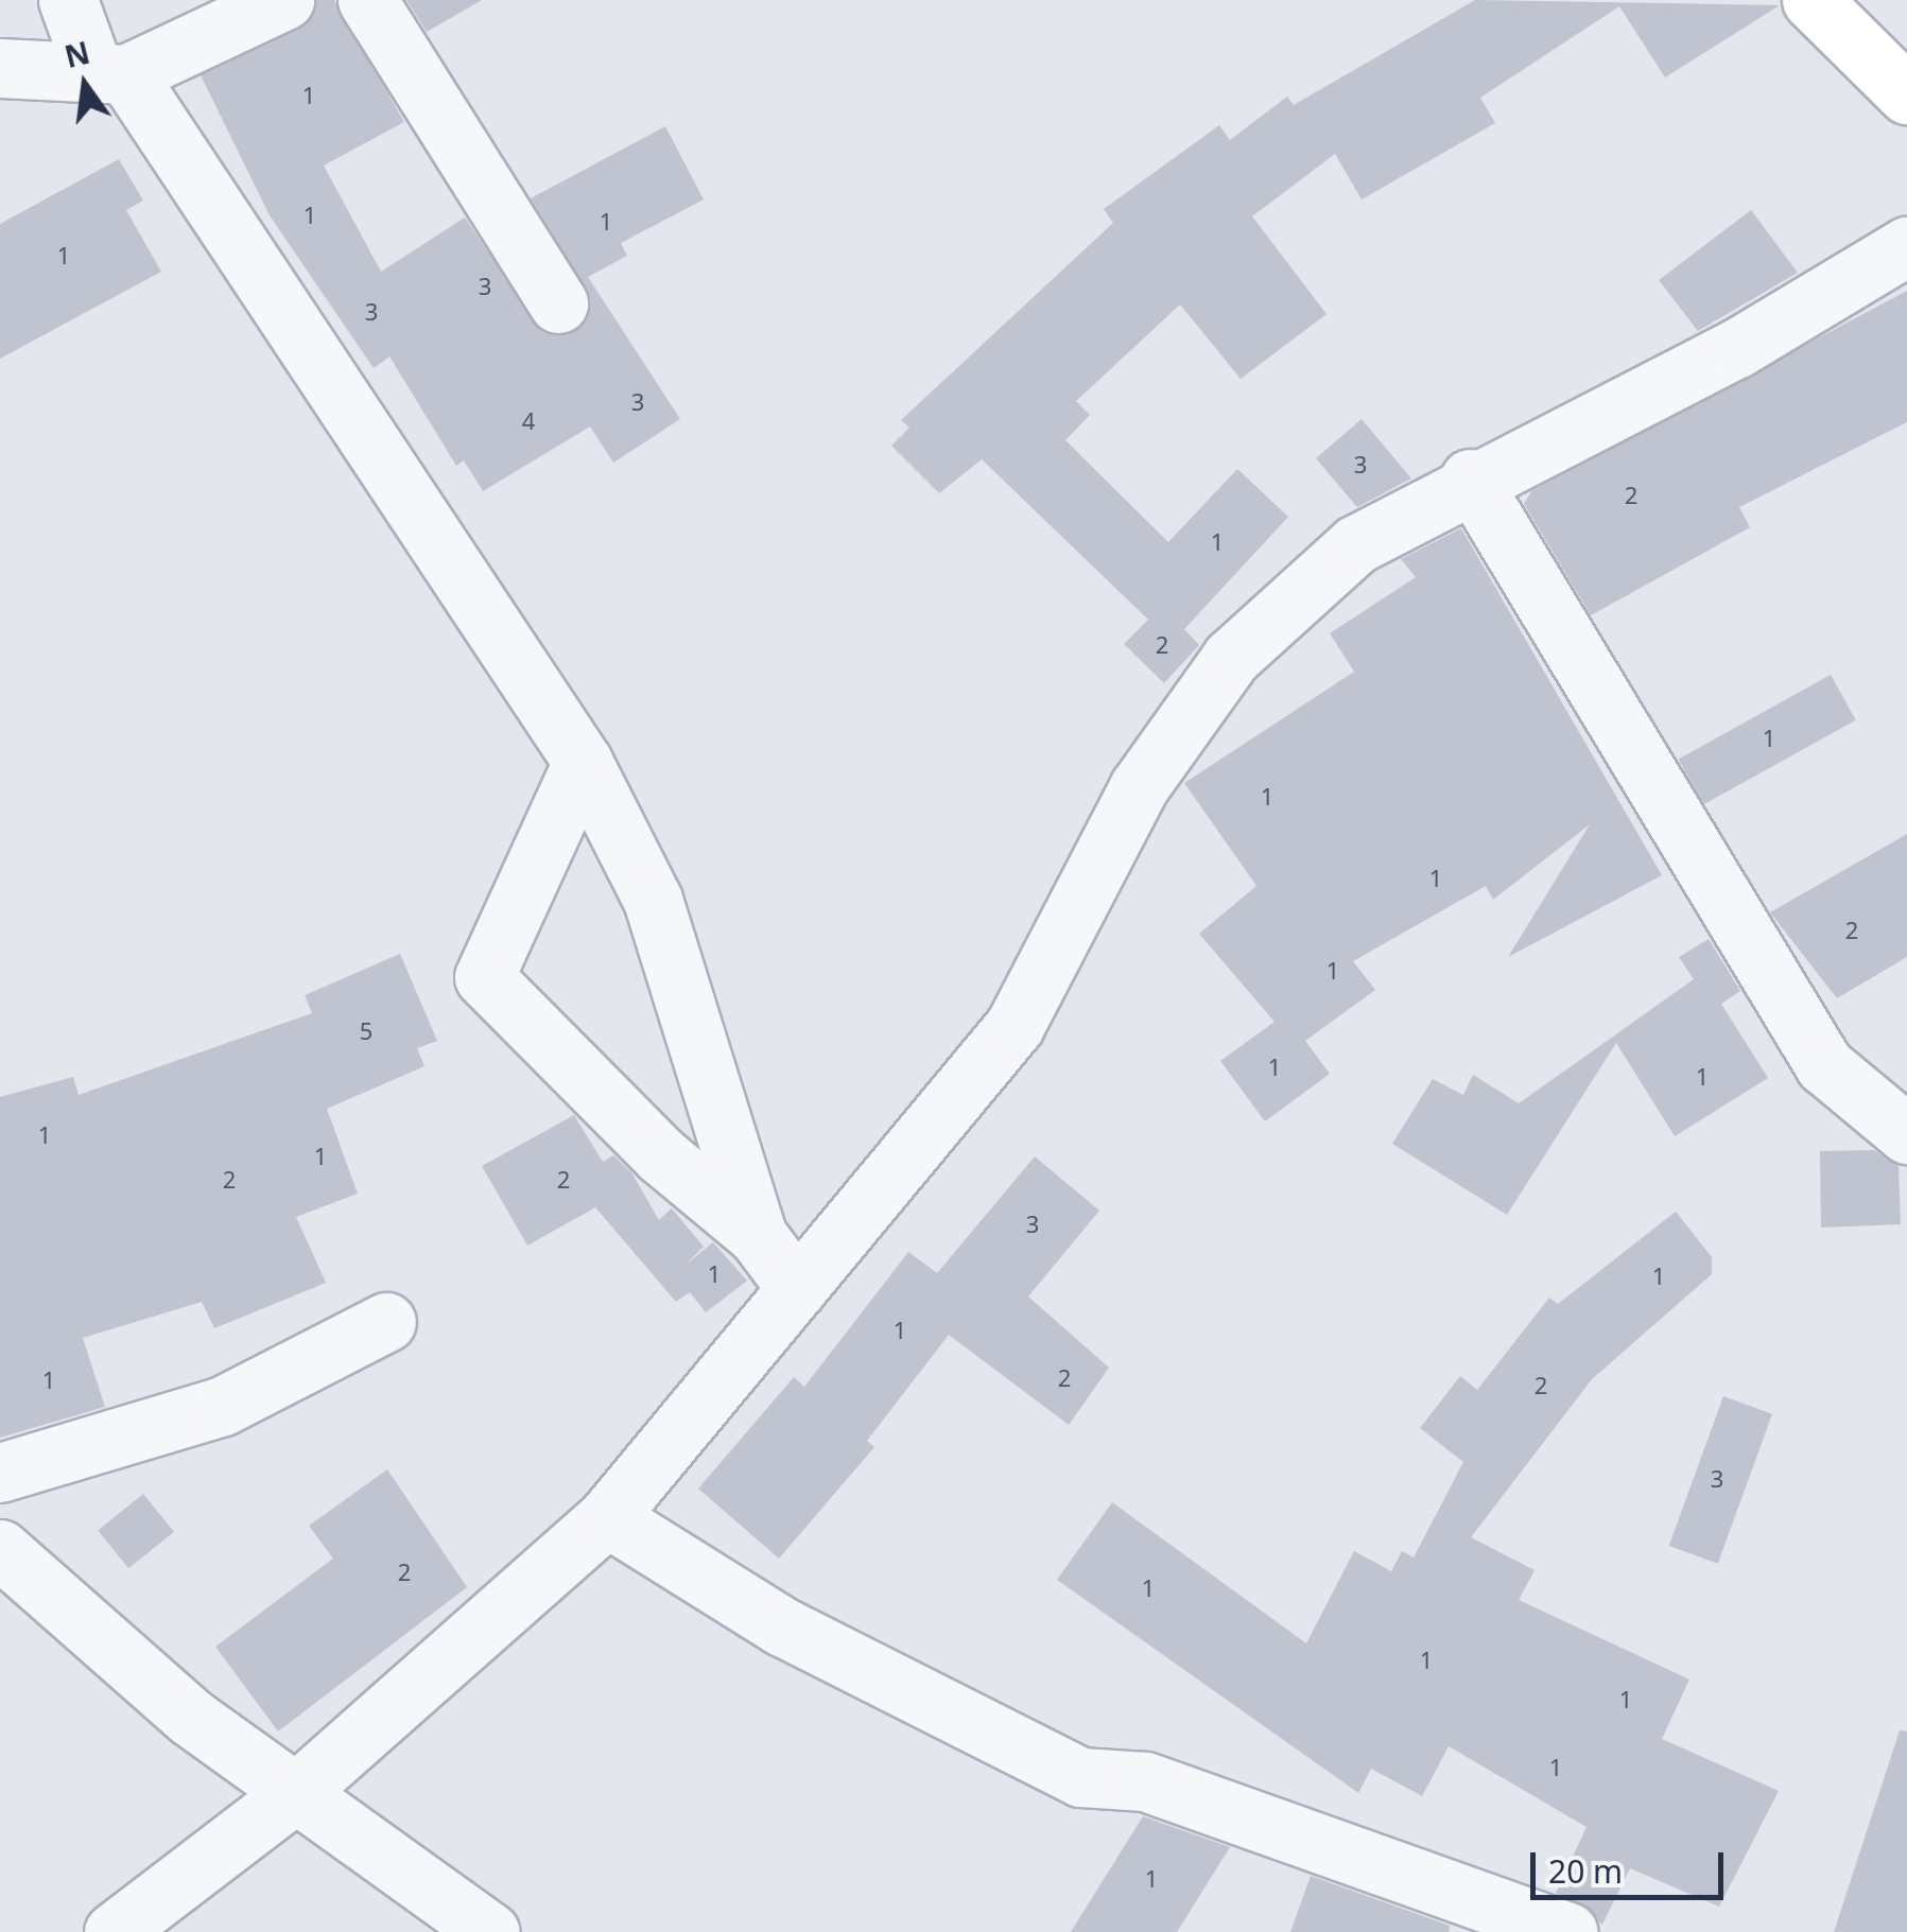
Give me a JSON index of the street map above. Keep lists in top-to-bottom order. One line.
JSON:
{"house_numbers":["1","1","1","1","3","3","3","4","3","2","1","2","1","1","1","2","1","5","1","1","1","1","2","2","3","1","1","1","2","1","2","3","2","1","1","1","1","1"],"scale_bar":"20 m","north":"top"}
